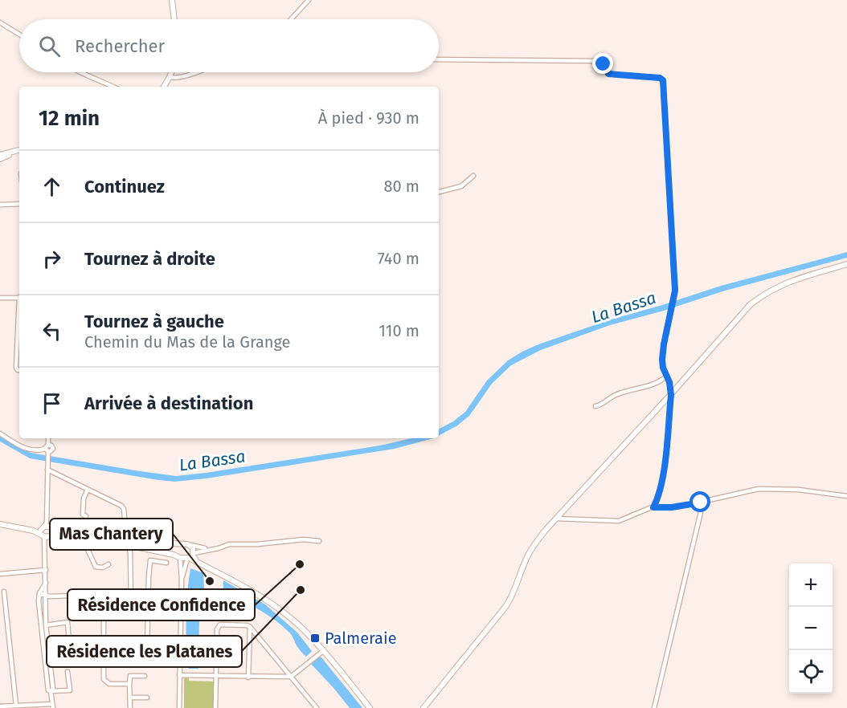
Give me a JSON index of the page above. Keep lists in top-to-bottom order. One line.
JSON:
{"water":["La Bassa"],"places":{"other":["Résidence Confidence","Mas Chantery","Résidence les Platanes"],"transit":["Palmeraie"]},"page":{"search":"Rechercher","heading":["12 min","À pied · 930 m"],"list":[["Continuez","80 m"],["Tournez à droite","740 m"],["Tournez à gauche","Chemin du Mas de la Grange","110 m"],"Arrivée à destination"],"map_buttons":["+","−"]}}
